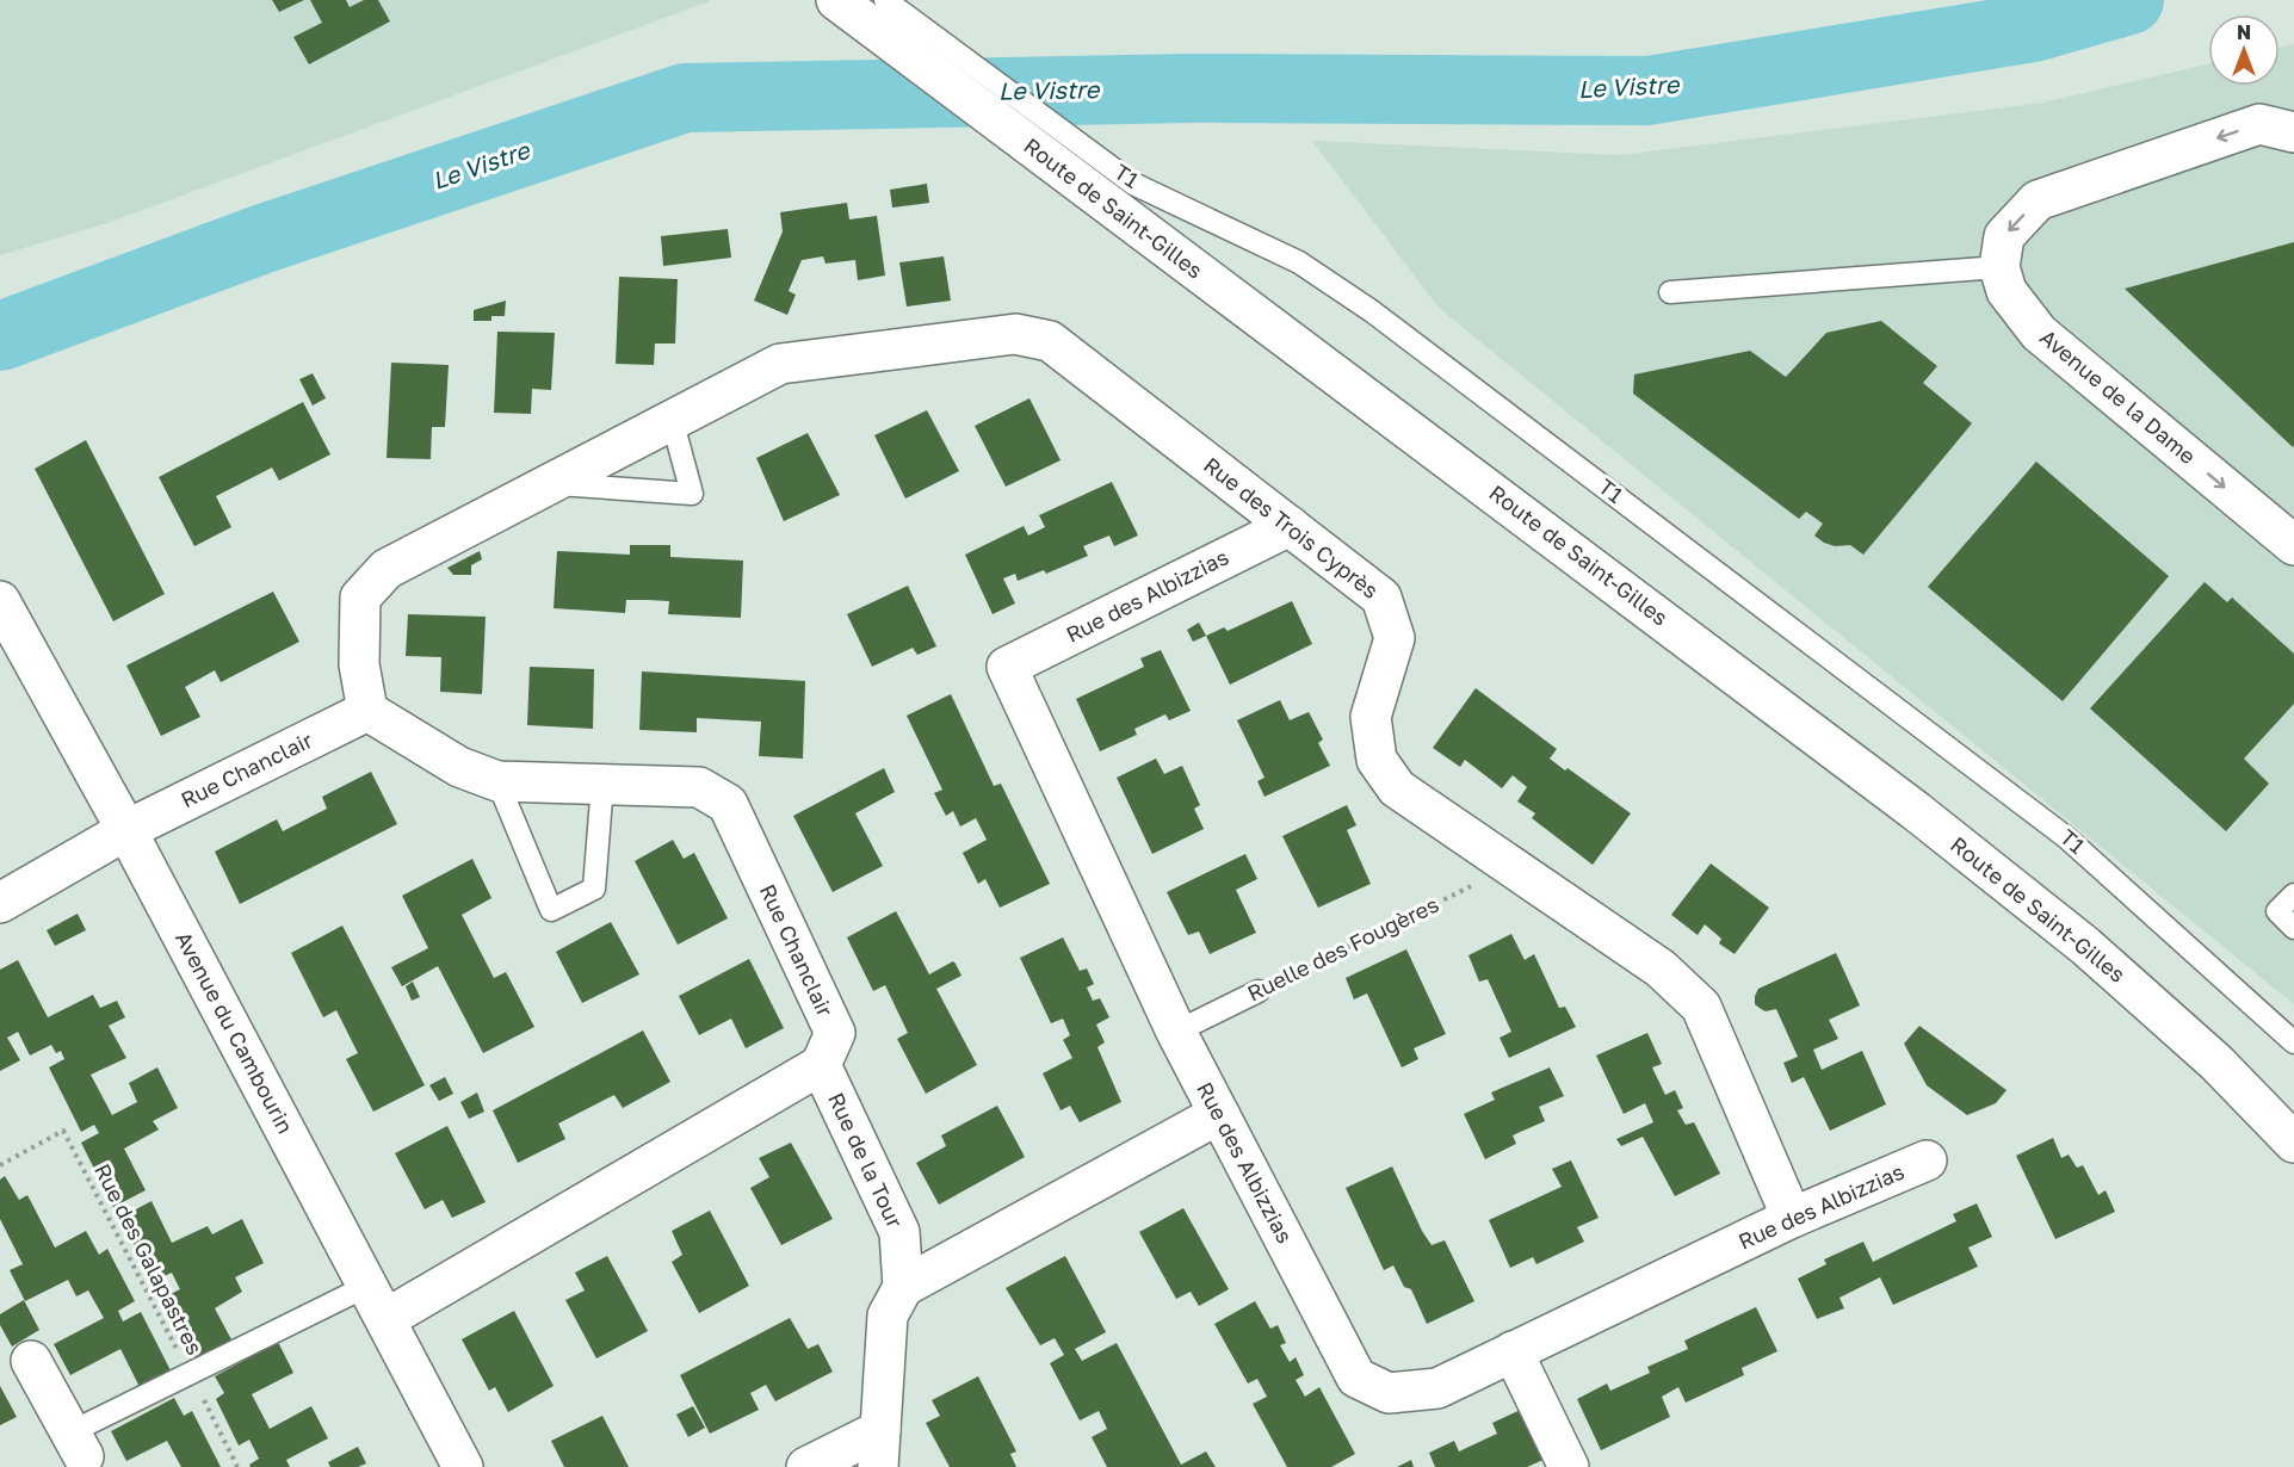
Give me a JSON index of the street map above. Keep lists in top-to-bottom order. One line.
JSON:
{"streets":{"street":["Route de Saint-Gilles","Avenue de la Dame","Rue des Trois Cyprès","Rue des Albizzias","Rue Chanclair","Avenue du Cambourin","Rue de la Tour"],"lane":["T1","Ruelle des Fougères"],"path":["Rue des Galapastres"]},"crossings":[["T1","Route de Saint-Gilles"],["Rue des Trois Cyprès","Rue des Albizzias"],["Rue des Trois Cyprès","Ruelle des Fougères"],["Rue des Albizzias","Ruelle des Fougères"],["Rue Chanclair","Avenue du Cambourin"],["Rue Chanclair","Rue de la Tour"]],"one_way":["Avenue de la Dame"],"water":["Le Vistre"],"north":"top"}
